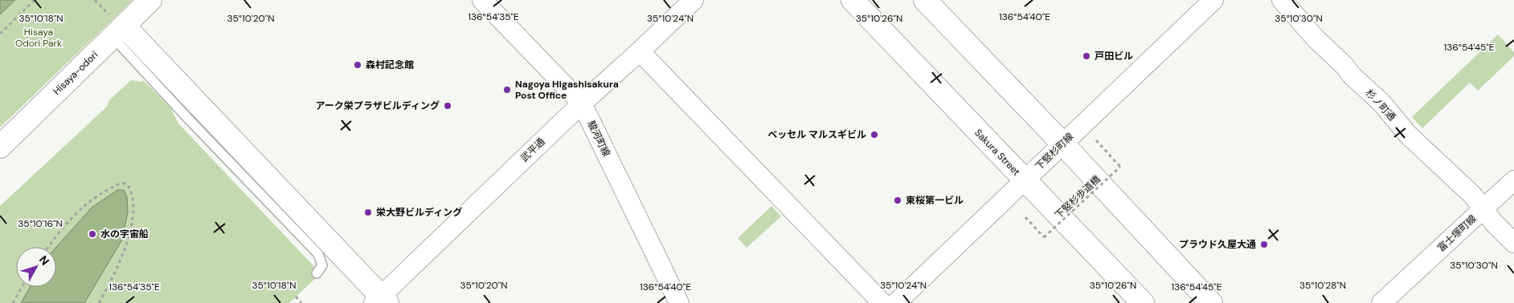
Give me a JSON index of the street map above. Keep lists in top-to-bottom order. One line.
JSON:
{"streets":{"main road":["Hisaya-odori","Sakura Street"],"street":["杉ノ町通","駿河町線","武平通","下竪杉町線","富士塚町線"],"path":["下竪杉歩道橋"]},"crossings":[["杉ノ町通","富士塚町線"],["駿河町線","武平通"],["下竪杉町線","Sakura Street"]],"parks":["Hisaya Odori Park"],"places":["戸田ビル","森村記念館","Nagoya Higashisakura Post Office","アーク栄プラザビルディング","ベッセル マルスギビル","東桜第一ビル","栄大野ビルディング","水の宇宙船","プラウド久屋大通"],"north":"top right","coordinates":["136°54'35\"E","136°54'40\"E","35°10'20\"N","35°10'24\"N","35°10'26\"N","35°10'18\"N","35°10'30\"N","136°54'45\"E","35°10'16\"N","35°10'28\"N"]}
